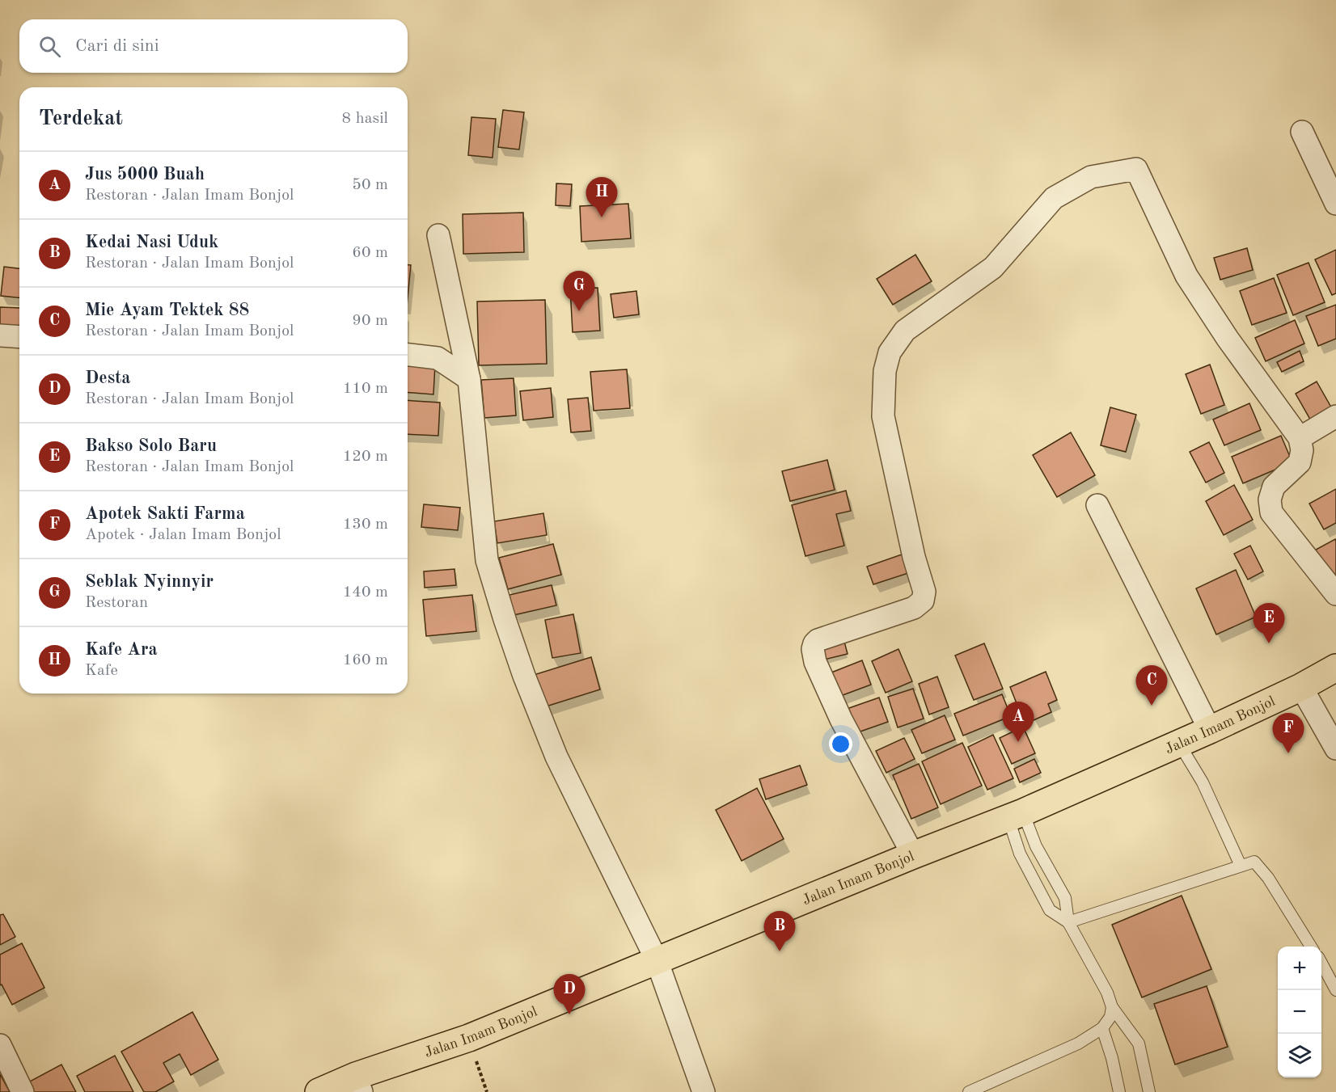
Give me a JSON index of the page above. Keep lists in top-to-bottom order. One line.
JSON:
{"streets":{"highway":["Jalan Imam Bonjol"]},"page":{"search":"Cari di sini","heading":["Terdekat","8 hasil"],"list":[{"mark":"A","name":"Jus 5000 Buah","note":"Restoran · Jalan Imam Bonjol","value":"50 m"},{"mark":"B","name":"Kedai Nasi Uduk","note":"Restoran · Jalan Imam Bonjol","value":"60 m"},{"mark":"C","name":"Mie Ayam Tektek 88","note":"Restoran · Jalan Imam Bonjol","value":"90 m"},{"mark":"D","name":"Desta","note":"Restoran · Jalan Imam Bonjol","value":"110 m"},{"mark":"E","name":"Bakso Solo Baru","note":"Restoran · Jalan Imam Bonjol","value":"120 m"},{"mark":"F","name":"Apotek Sakti Farma","note":"Apotek · Jalan Imam Bonjol","value":"130 m"},{"mark":"G","name":"Seblak Nyinnyir","note":"Restoran","value":"140 m"},{"mark":"H","name":"Kafe Ara","note":"Kafe","value":"160 m"}],"pins":["H","G","E","C","A","F","B","D"],"map_buttons":["+","−"]}}
